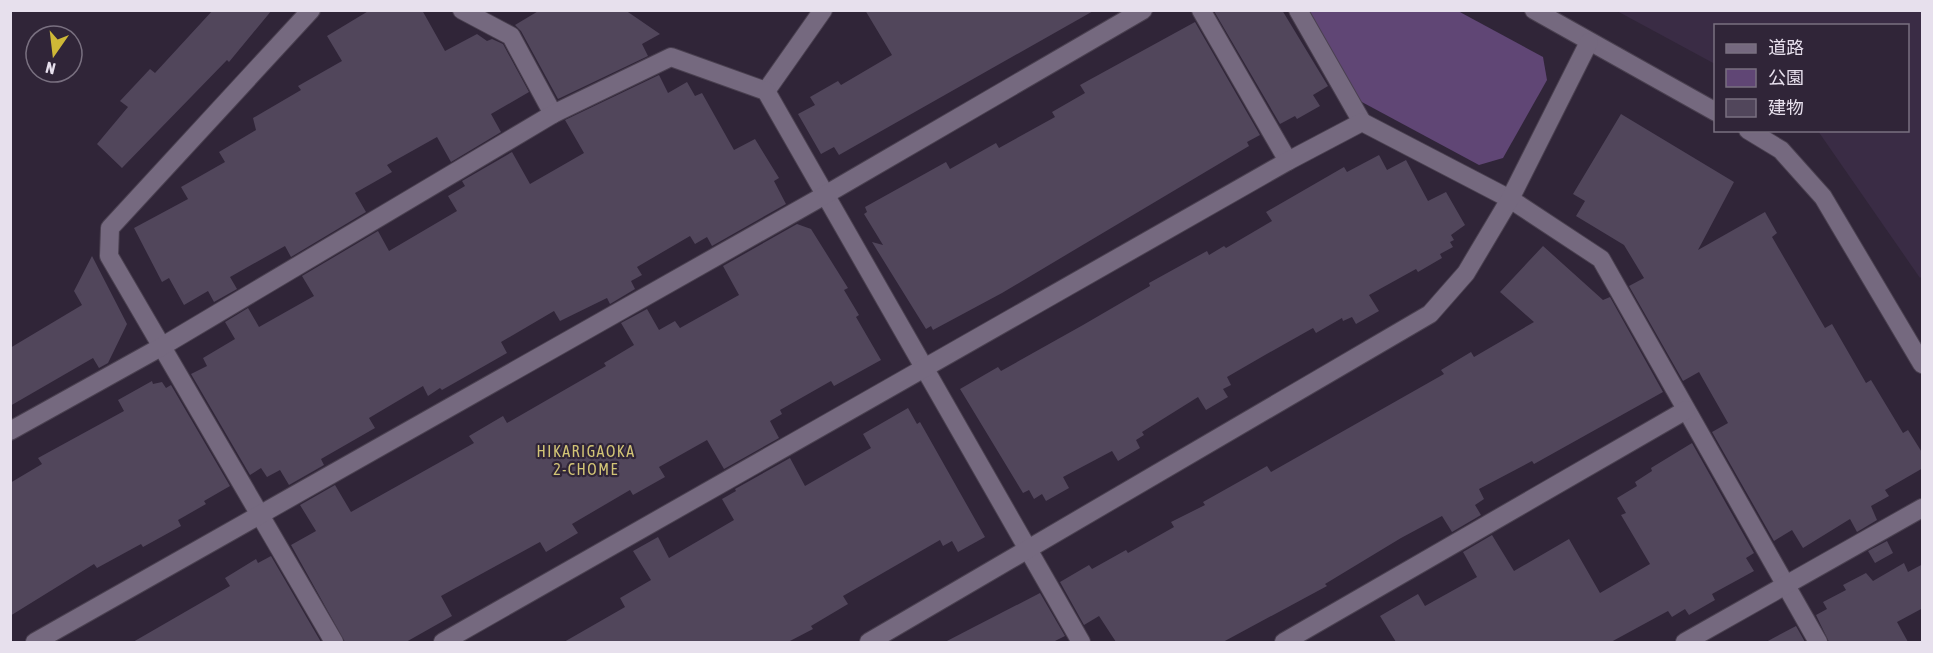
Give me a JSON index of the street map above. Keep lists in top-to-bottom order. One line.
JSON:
{"districts":["HIKARIGAOKA 2-CHOME"],"legend":["道路","公園","建物"],"north":"bottom"}
